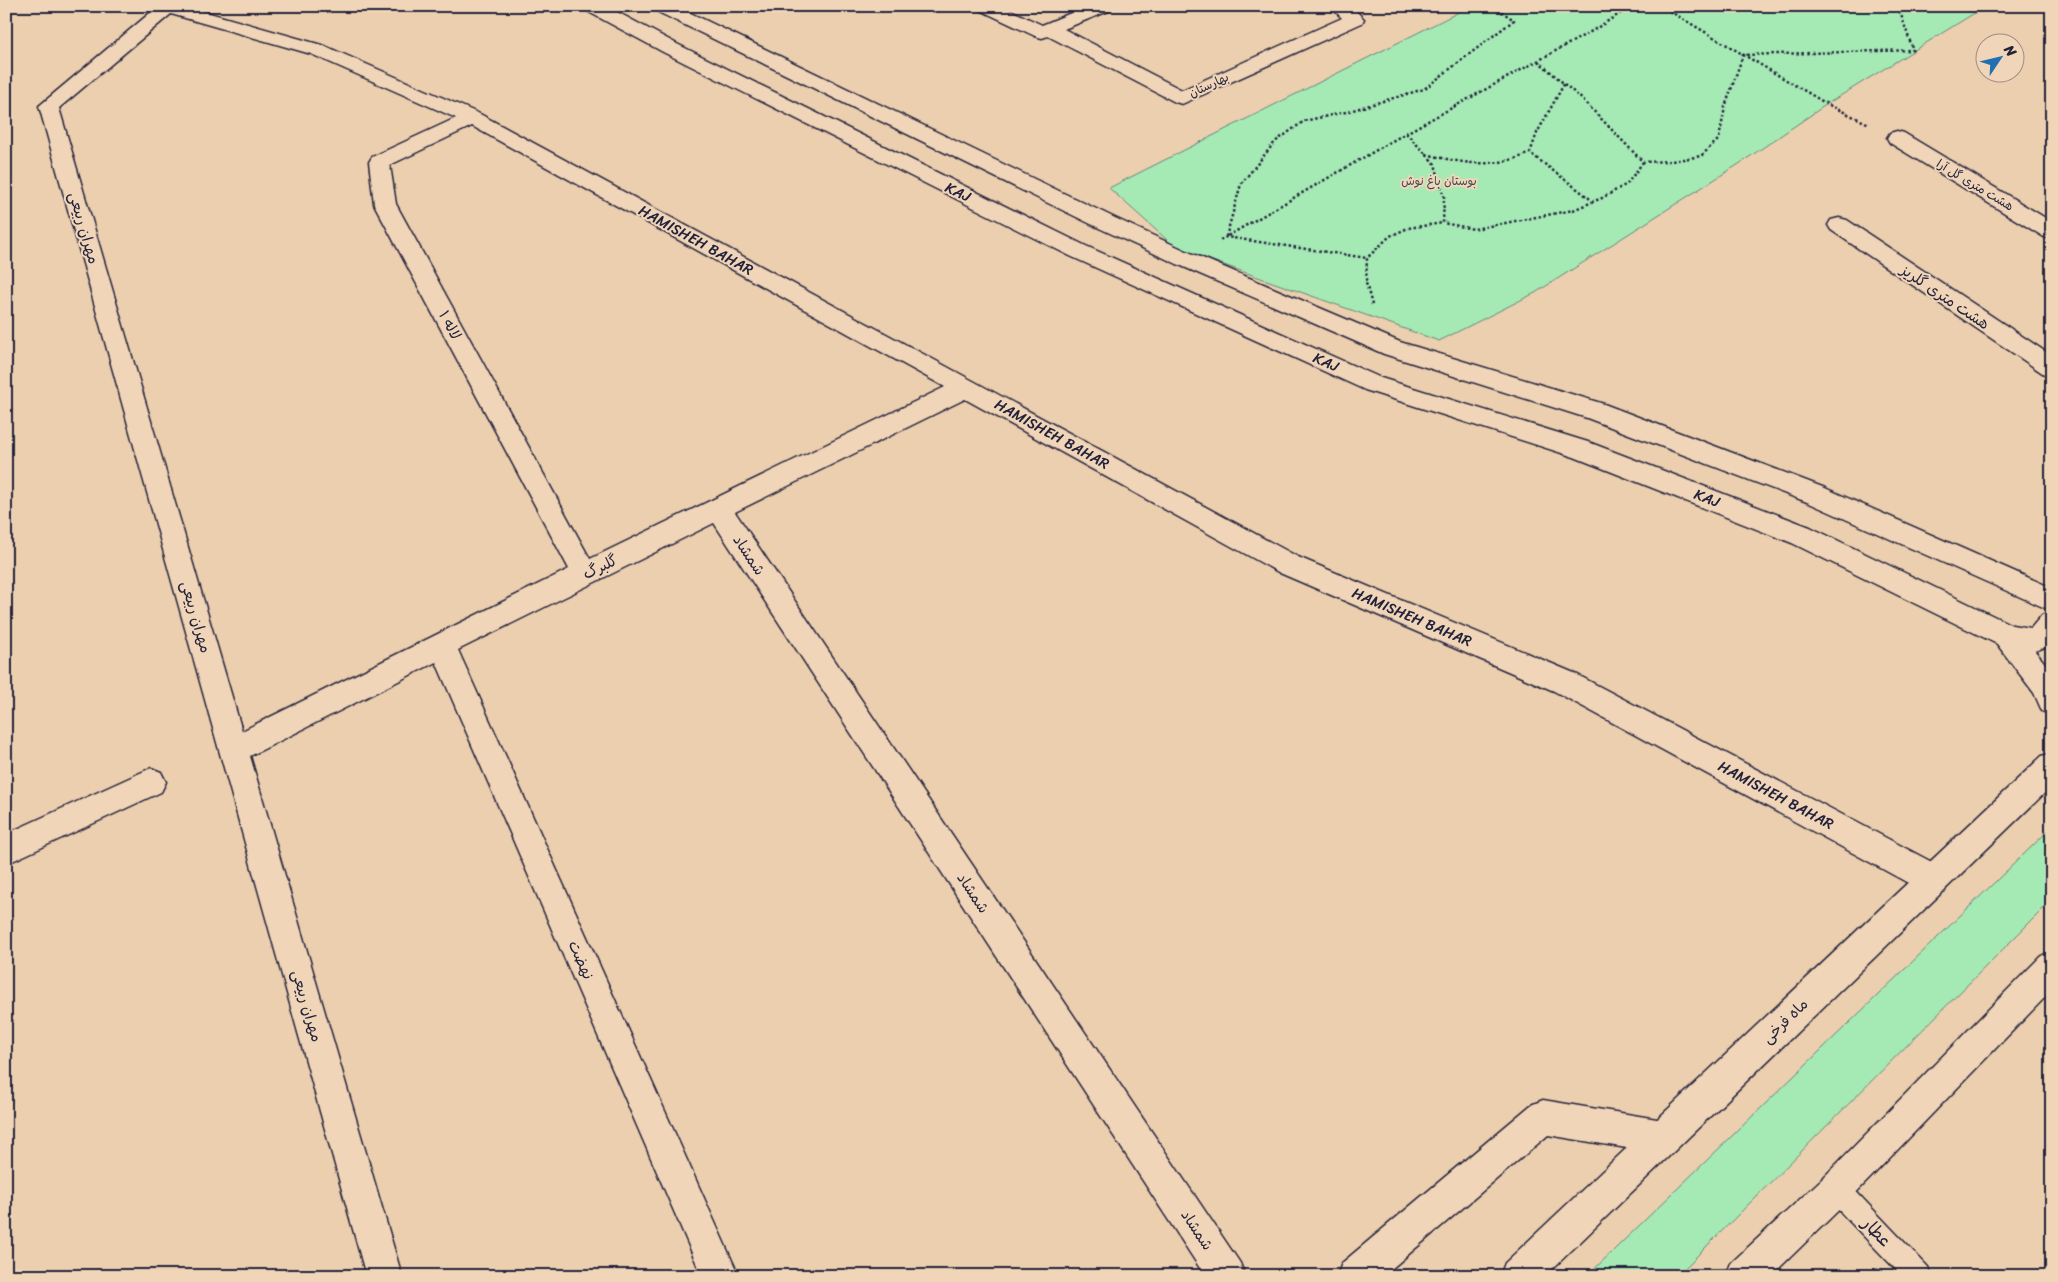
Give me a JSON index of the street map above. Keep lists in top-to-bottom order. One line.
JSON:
{"streets":{"street":["بهارستان","هشت متری گل آرا","KAJ","مهران ربیعی","HAMISHEH BAHAR","هشت متری گلریز","لاله ۱","شمشاد","گلبرگ","نهضت","ماه فرخی"],"lane":["عطار"]},"crossings":[["مهران ربیعی","HAMISHEH BAHAR"],["مهران ربیعی","گلبرگ"],["HAMISHEH BAHAR","لاله ۱"],["HAMISHEH BAHAR","گلبرگ"],["HAMISHEH BAHAR","ماه فرخی"],["لاله ۱","گلبرگ"],["شمشاد","گلبرگ"],["گلبرگ","نهضت"]],"parks":["بوستان باغ نوش"],"north":"top right"}
